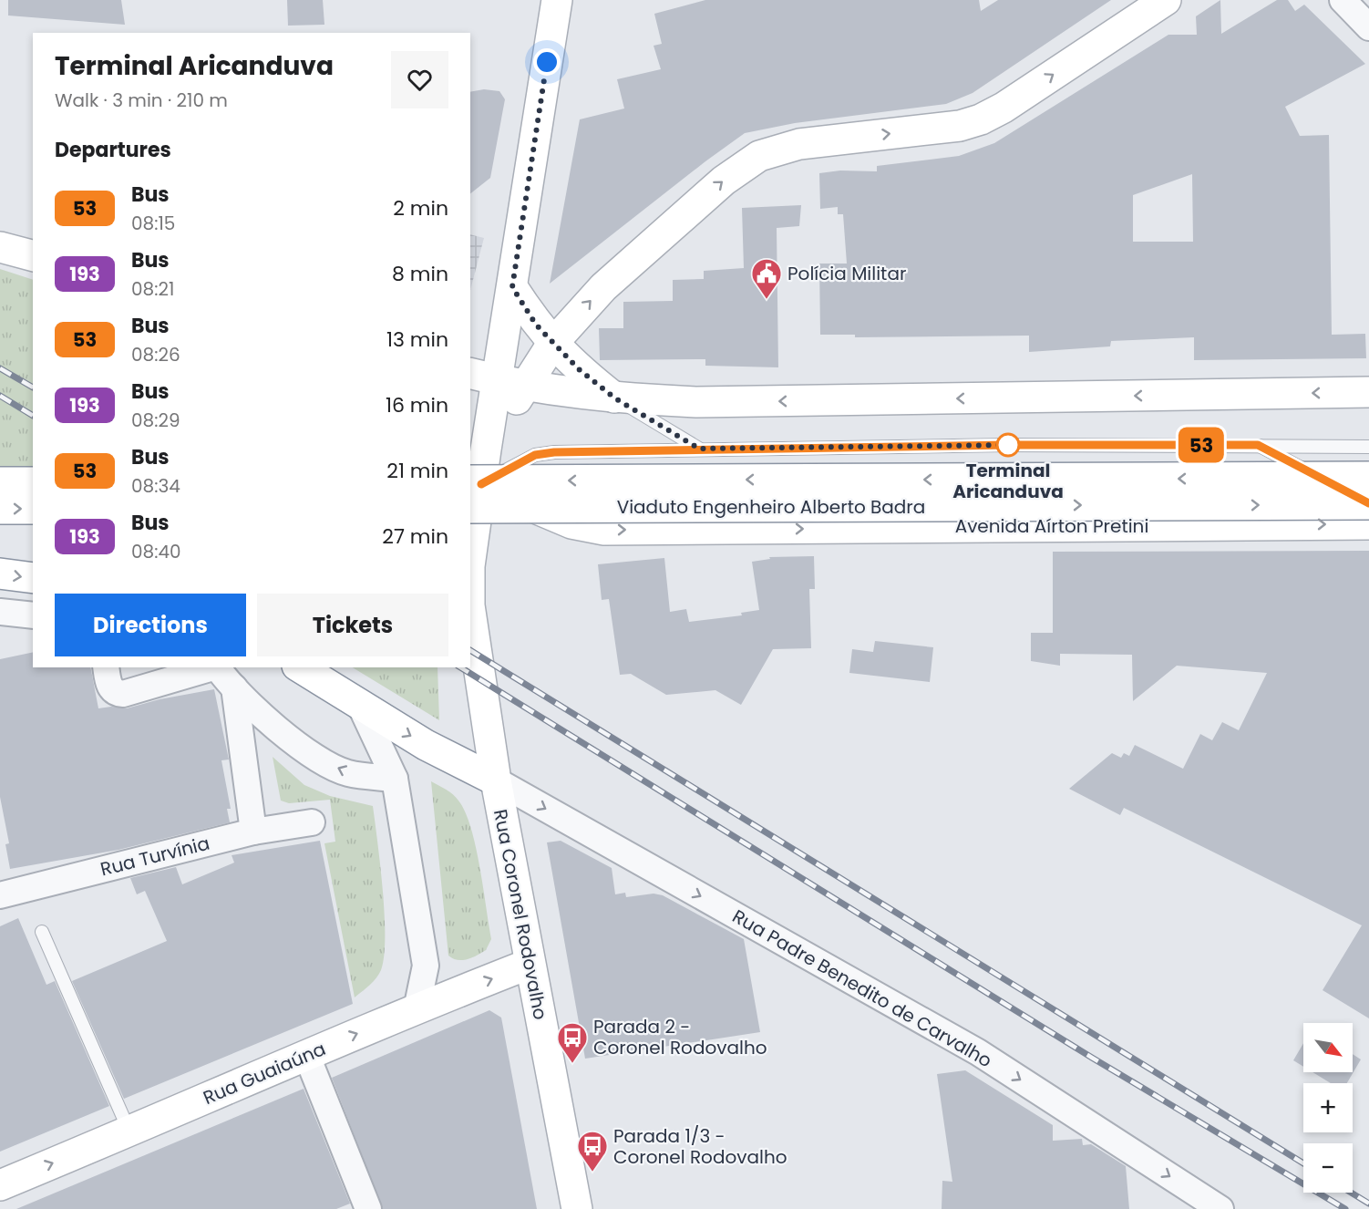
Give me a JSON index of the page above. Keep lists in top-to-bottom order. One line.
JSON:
{"streets":{"main road":["Viaduto Engenheiro Alberto Badra","Avenida Aírton Pretini","Rua Coronel Rodovalho","Rua Guaiaúna"],"street":["Rua Turvínia","Rua Padre Benedito de Carvalho"]},"crossings":[["Viaduto Engenheiro Alberto Badra","Avenida Aírton Pretini"],["Viaduto Engenheiro Alberto Badra","Rua Coronel Rodovalho"],["Avenida Aírton Pretini","Rua Coronel Rodovalho"],["Rua Coronel Rodovalho","Rua Padre Benedito de Carvalho"],["Rua Coronel Rodovalho","Rua Guaiaúna"]],"one_way":["Rua Padre Benedito de Carvalho","Rua Guaiaúna"],"places":{"public building":["Polícia Militar"],"other":["Terminal Aricanduva"],"bus stop":["Parada 2 - Coronel Rodovalho","Parada 1/3 - Coronel Rodovalho"]},"lines":["bus line 53"],"north":"bottom right","page":{"on_map":"53","heading":[["Terminal Aricanduva","Walk · 3 min · 210 m"],"Departures"],"list":[{"mark":"53","name":"Bus","note":"08:15","value":"2 min"},{"mark":"193","name":"Bus","note":"08:21","value":"8 min"},{"mark":"53","name":"Bus","note":"08:26","value":"13 min"},{"mark":"193","name":"Bus","note":"08:29","value":"16 min"},{"mark":"53","name":"Bus","note":"08:34","value":"21 min"},{"mark":"193","name":"Bus","note":"08:40","value":"27 min"}],"buttons":["Directions","Tickets"],"map_buttons":["+","−"]}}
